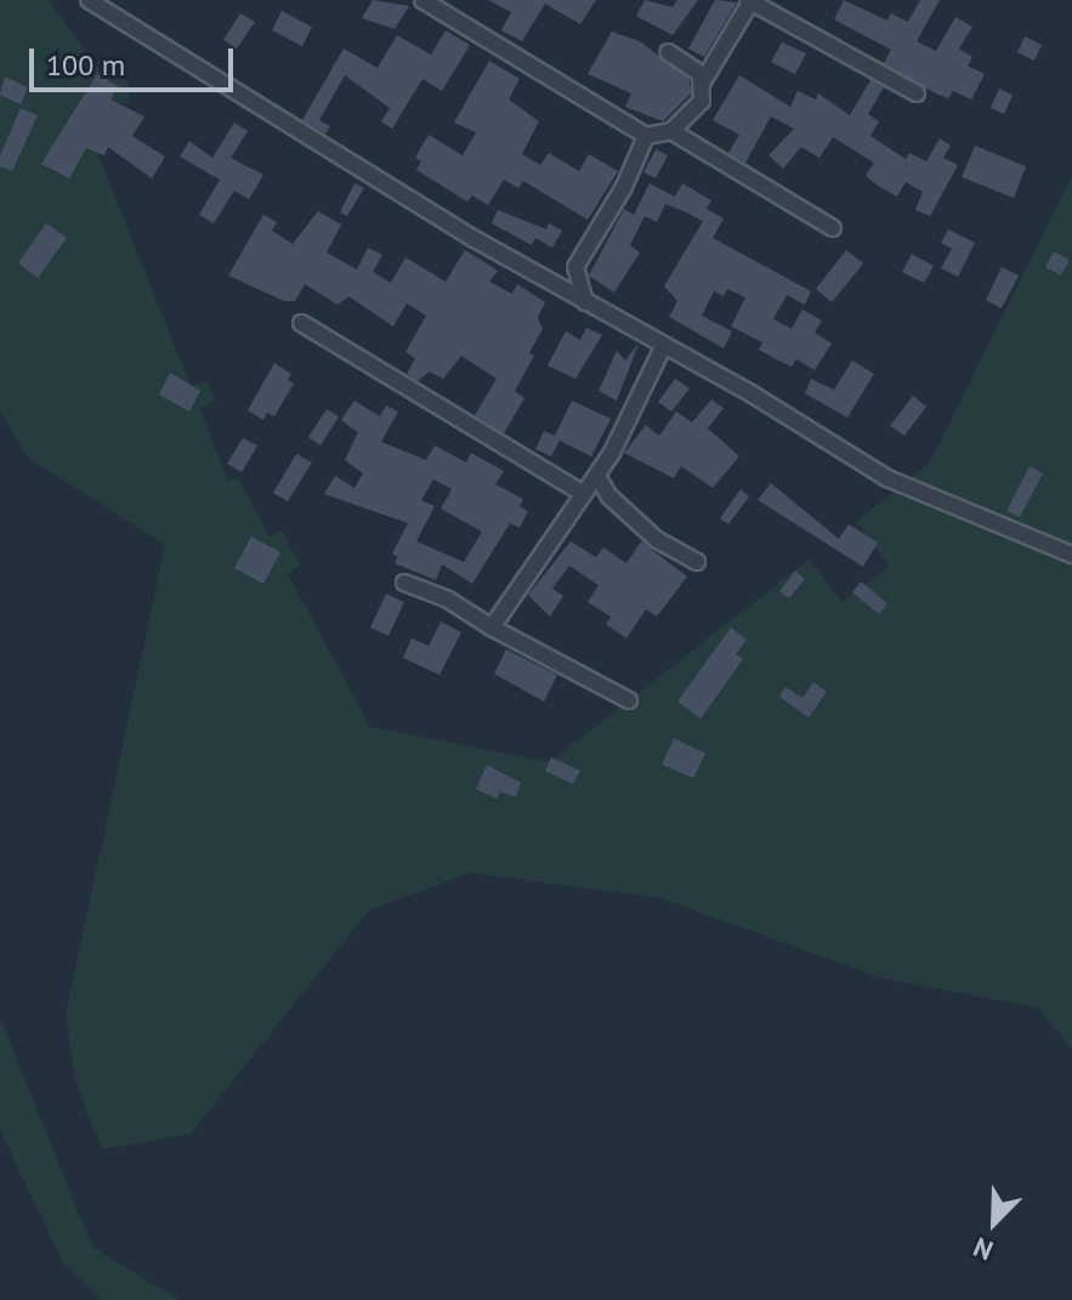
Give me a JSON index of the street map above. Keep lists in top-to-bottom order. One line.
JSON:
{"scale_bar":"100 m","north":"bottom left"}
